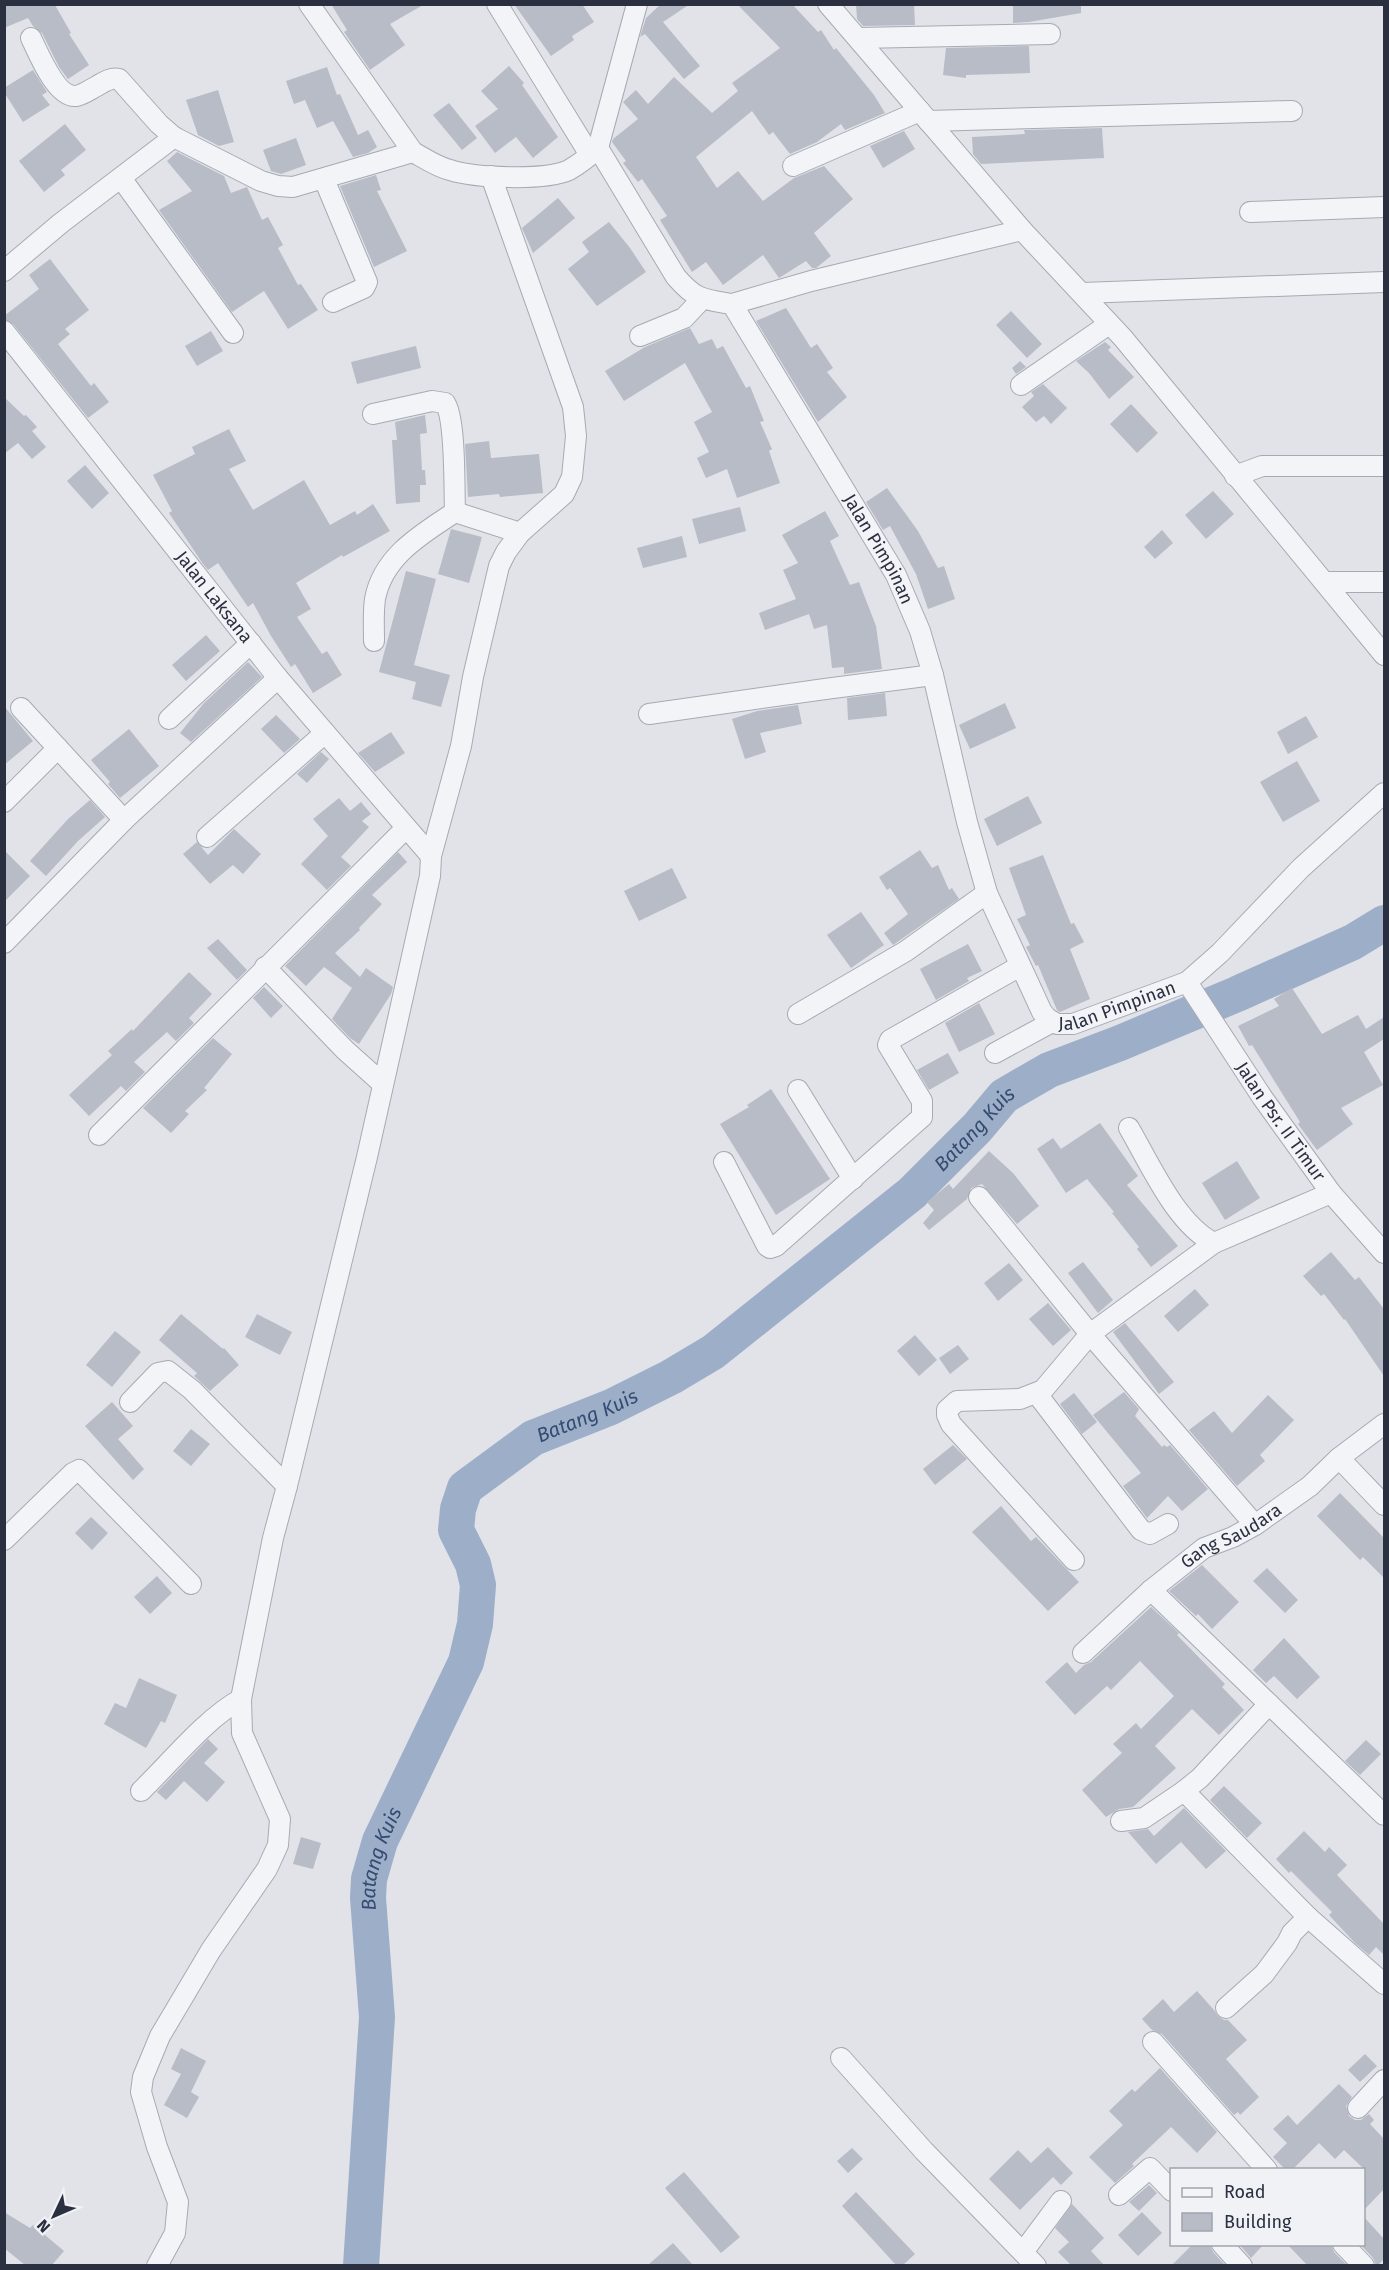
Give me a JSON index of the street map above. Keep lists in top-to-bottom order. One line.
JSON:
{"streets":{"street":["Jalan Pimpinan","Jalan Laksana","Jalan Psr. II Timur","Gang Saudara"]},"crossings":[["Jalan Pimpinan","Jalan Psr. II Timur"]],"water":["Batang Kuis"],"legend":["Road","Building"],"north":"bottom left"}
